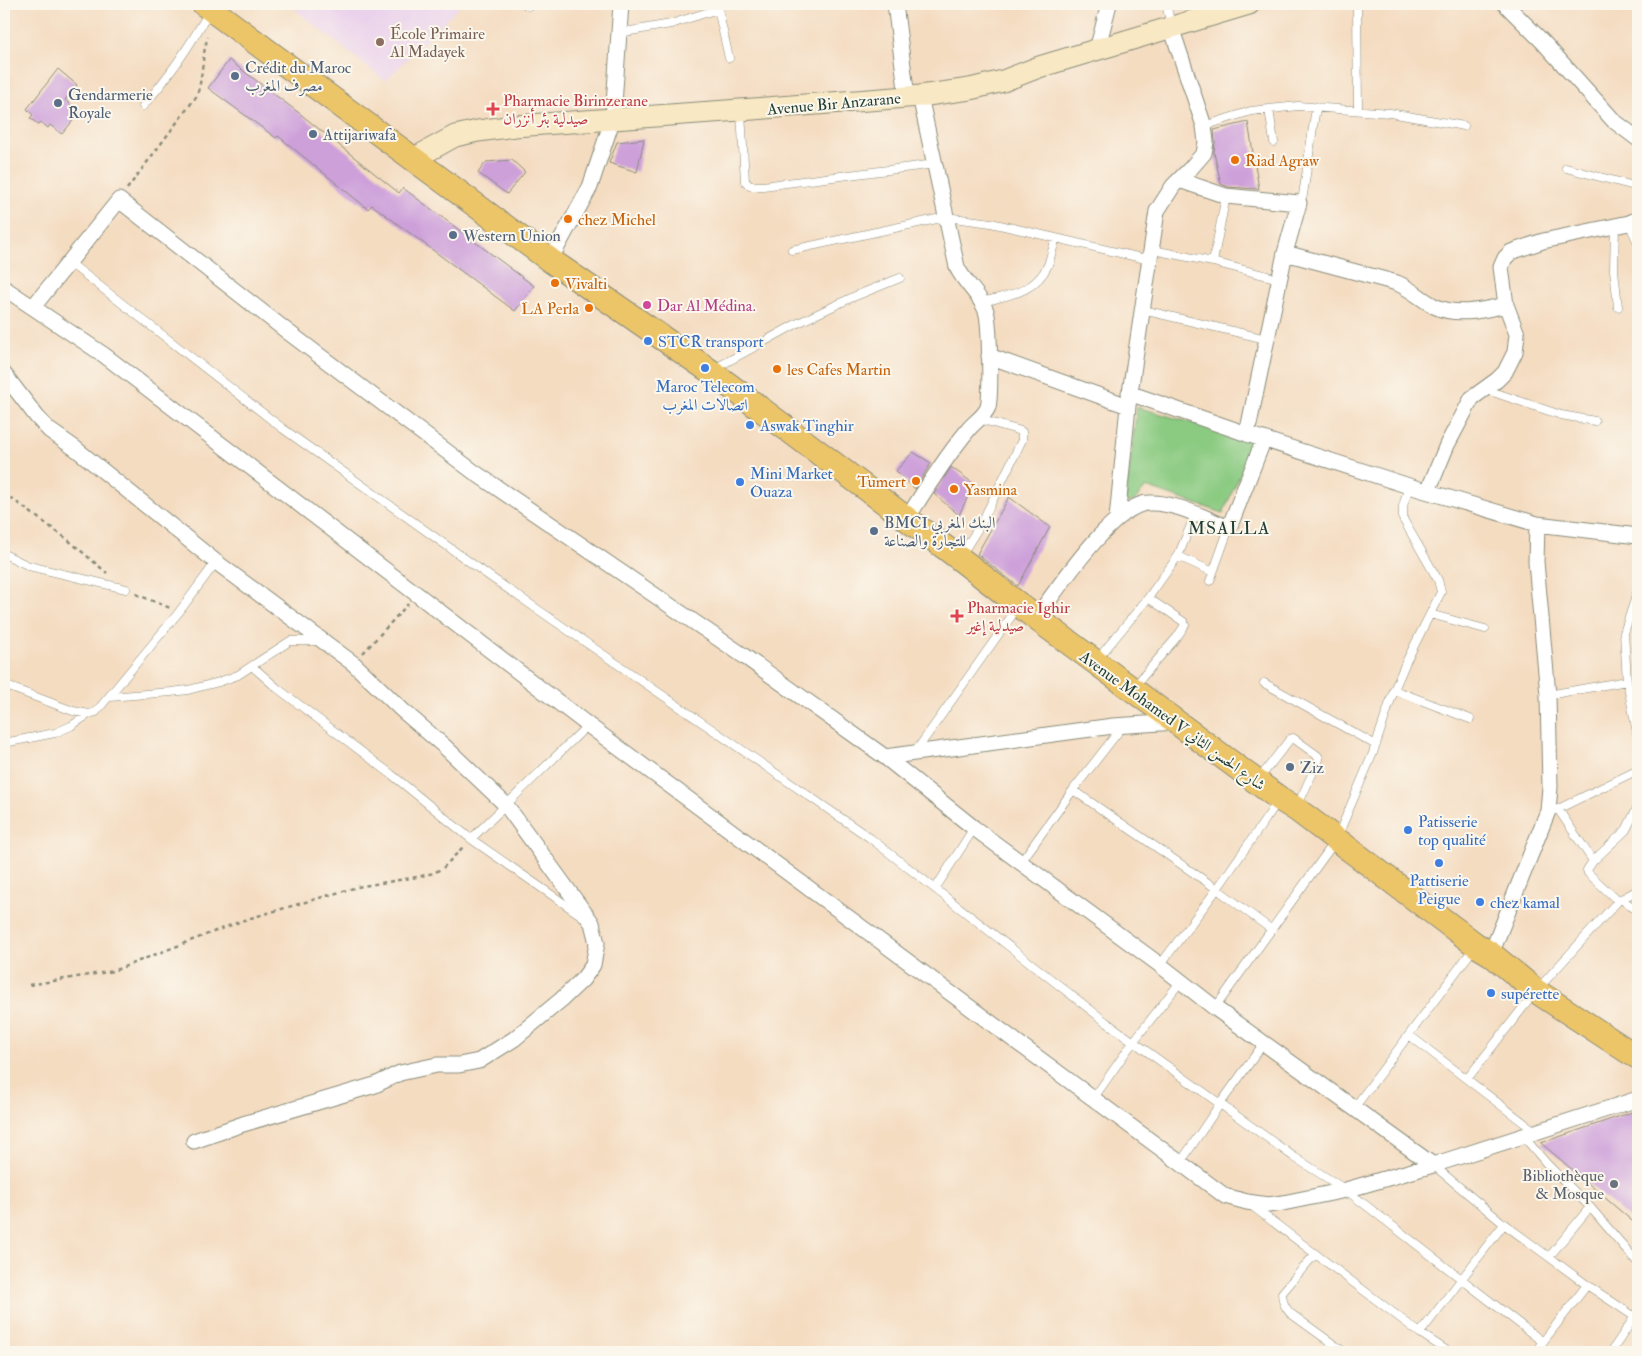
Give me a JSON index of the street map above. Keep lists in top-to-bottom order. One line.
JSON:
{"streets":{"main road":["Avenue Mohamed V شارع الحسن الثاني"],"street":["Avenue Bir Anzarane"]},"crossings":[["Avenue Bir Anzarane","Avenue Mohamed V شارع الحسن الثاني"]],"districts":["MSALLA"],"places":{"other":["École Primaire Al Madayek","Crédit du Maroc مصرف المغرب","Gendarmerie Royale","Attijariwafa","Riad Agraw","chez Michel","Western Union","Vivalti","Dar Al Médina.","LA Perla","STCR transport","Maroc Telecom اتصالات المغرب","les Cafes Martin","Aswak Tinghir","Tumert","Mini Market Ouaza","Yasmina","BMCI البنك المغربي للتجارة والصناعة","Ziz","Patisserie top qualité","Pattiserie Peigue","chez kamal","supérette","Bibliothèque & Mosque"],"health":["Pharmacie Birinzerane صيدلية بئر أنزران","Pharmacie Ighir صيدلية إغير"]}}
